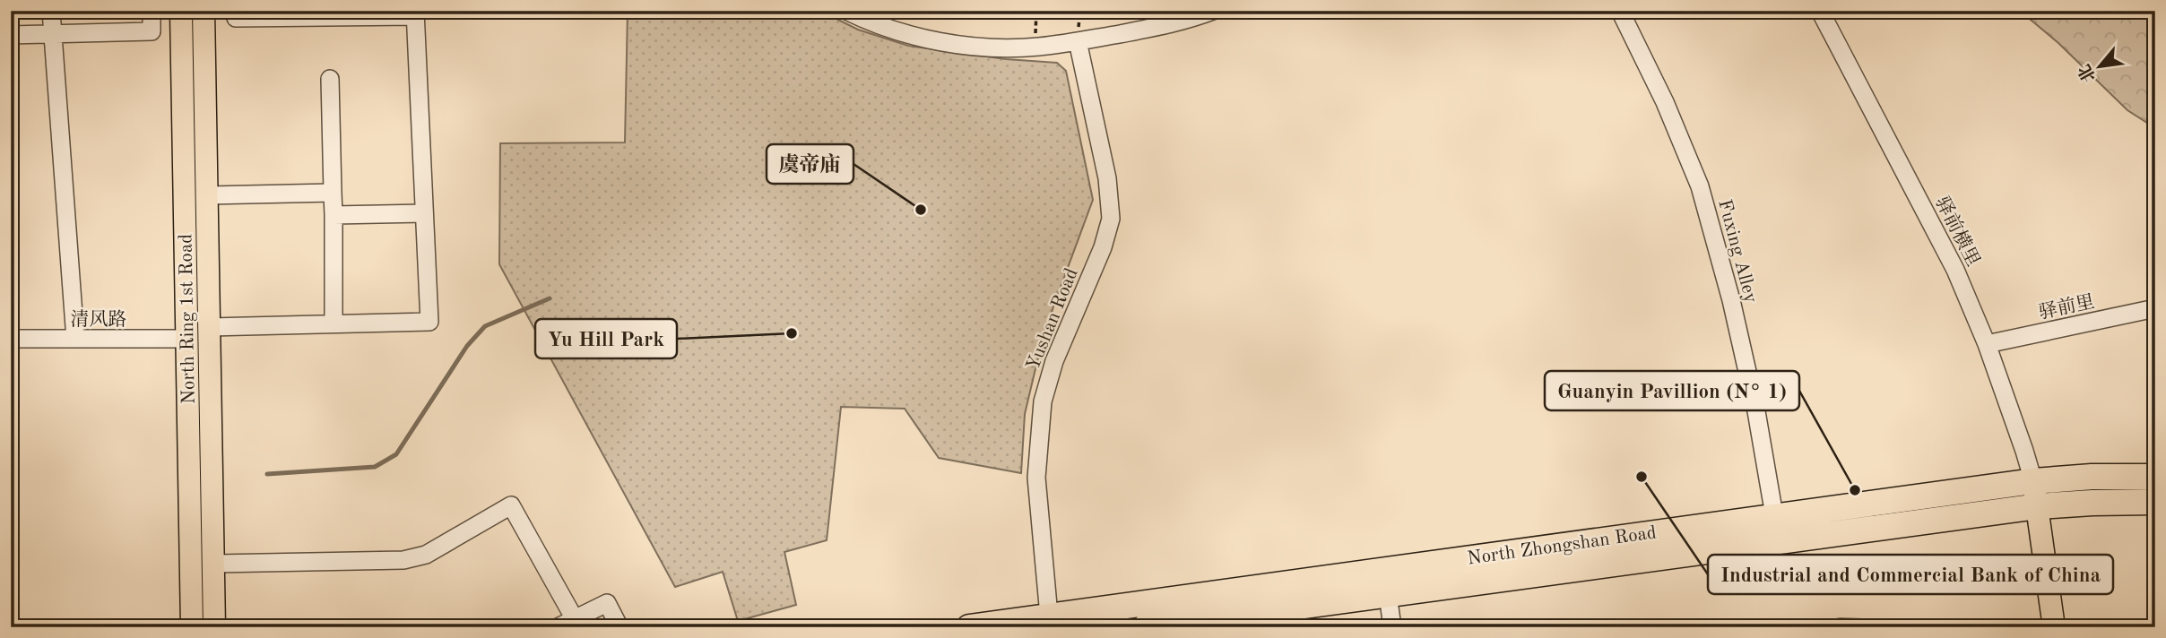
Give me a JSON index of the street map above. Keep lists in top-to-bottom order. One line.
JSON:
{"streets":{"highway":["North Zhongshan Road"],"main road":["North Ring 1st Road"],"street":["驿前横里","Fuxing Alley","驿前里","清风路","Yushan Road"]},"crossings":[["驿前横里","驿前里"],["驿前横里","North Zhongshan Road"],["Fuxing Alley","North Zhongshan Road"],["清风路","North Ring 1st Road"],["Yushan Road","North Zhongshan Road"]],"places":["虞帝庙","Yu Hill Park","Industrial and Commercial Bank of China","Guanyin Pavillion (N° 1)"],"north":"bottom left"}
